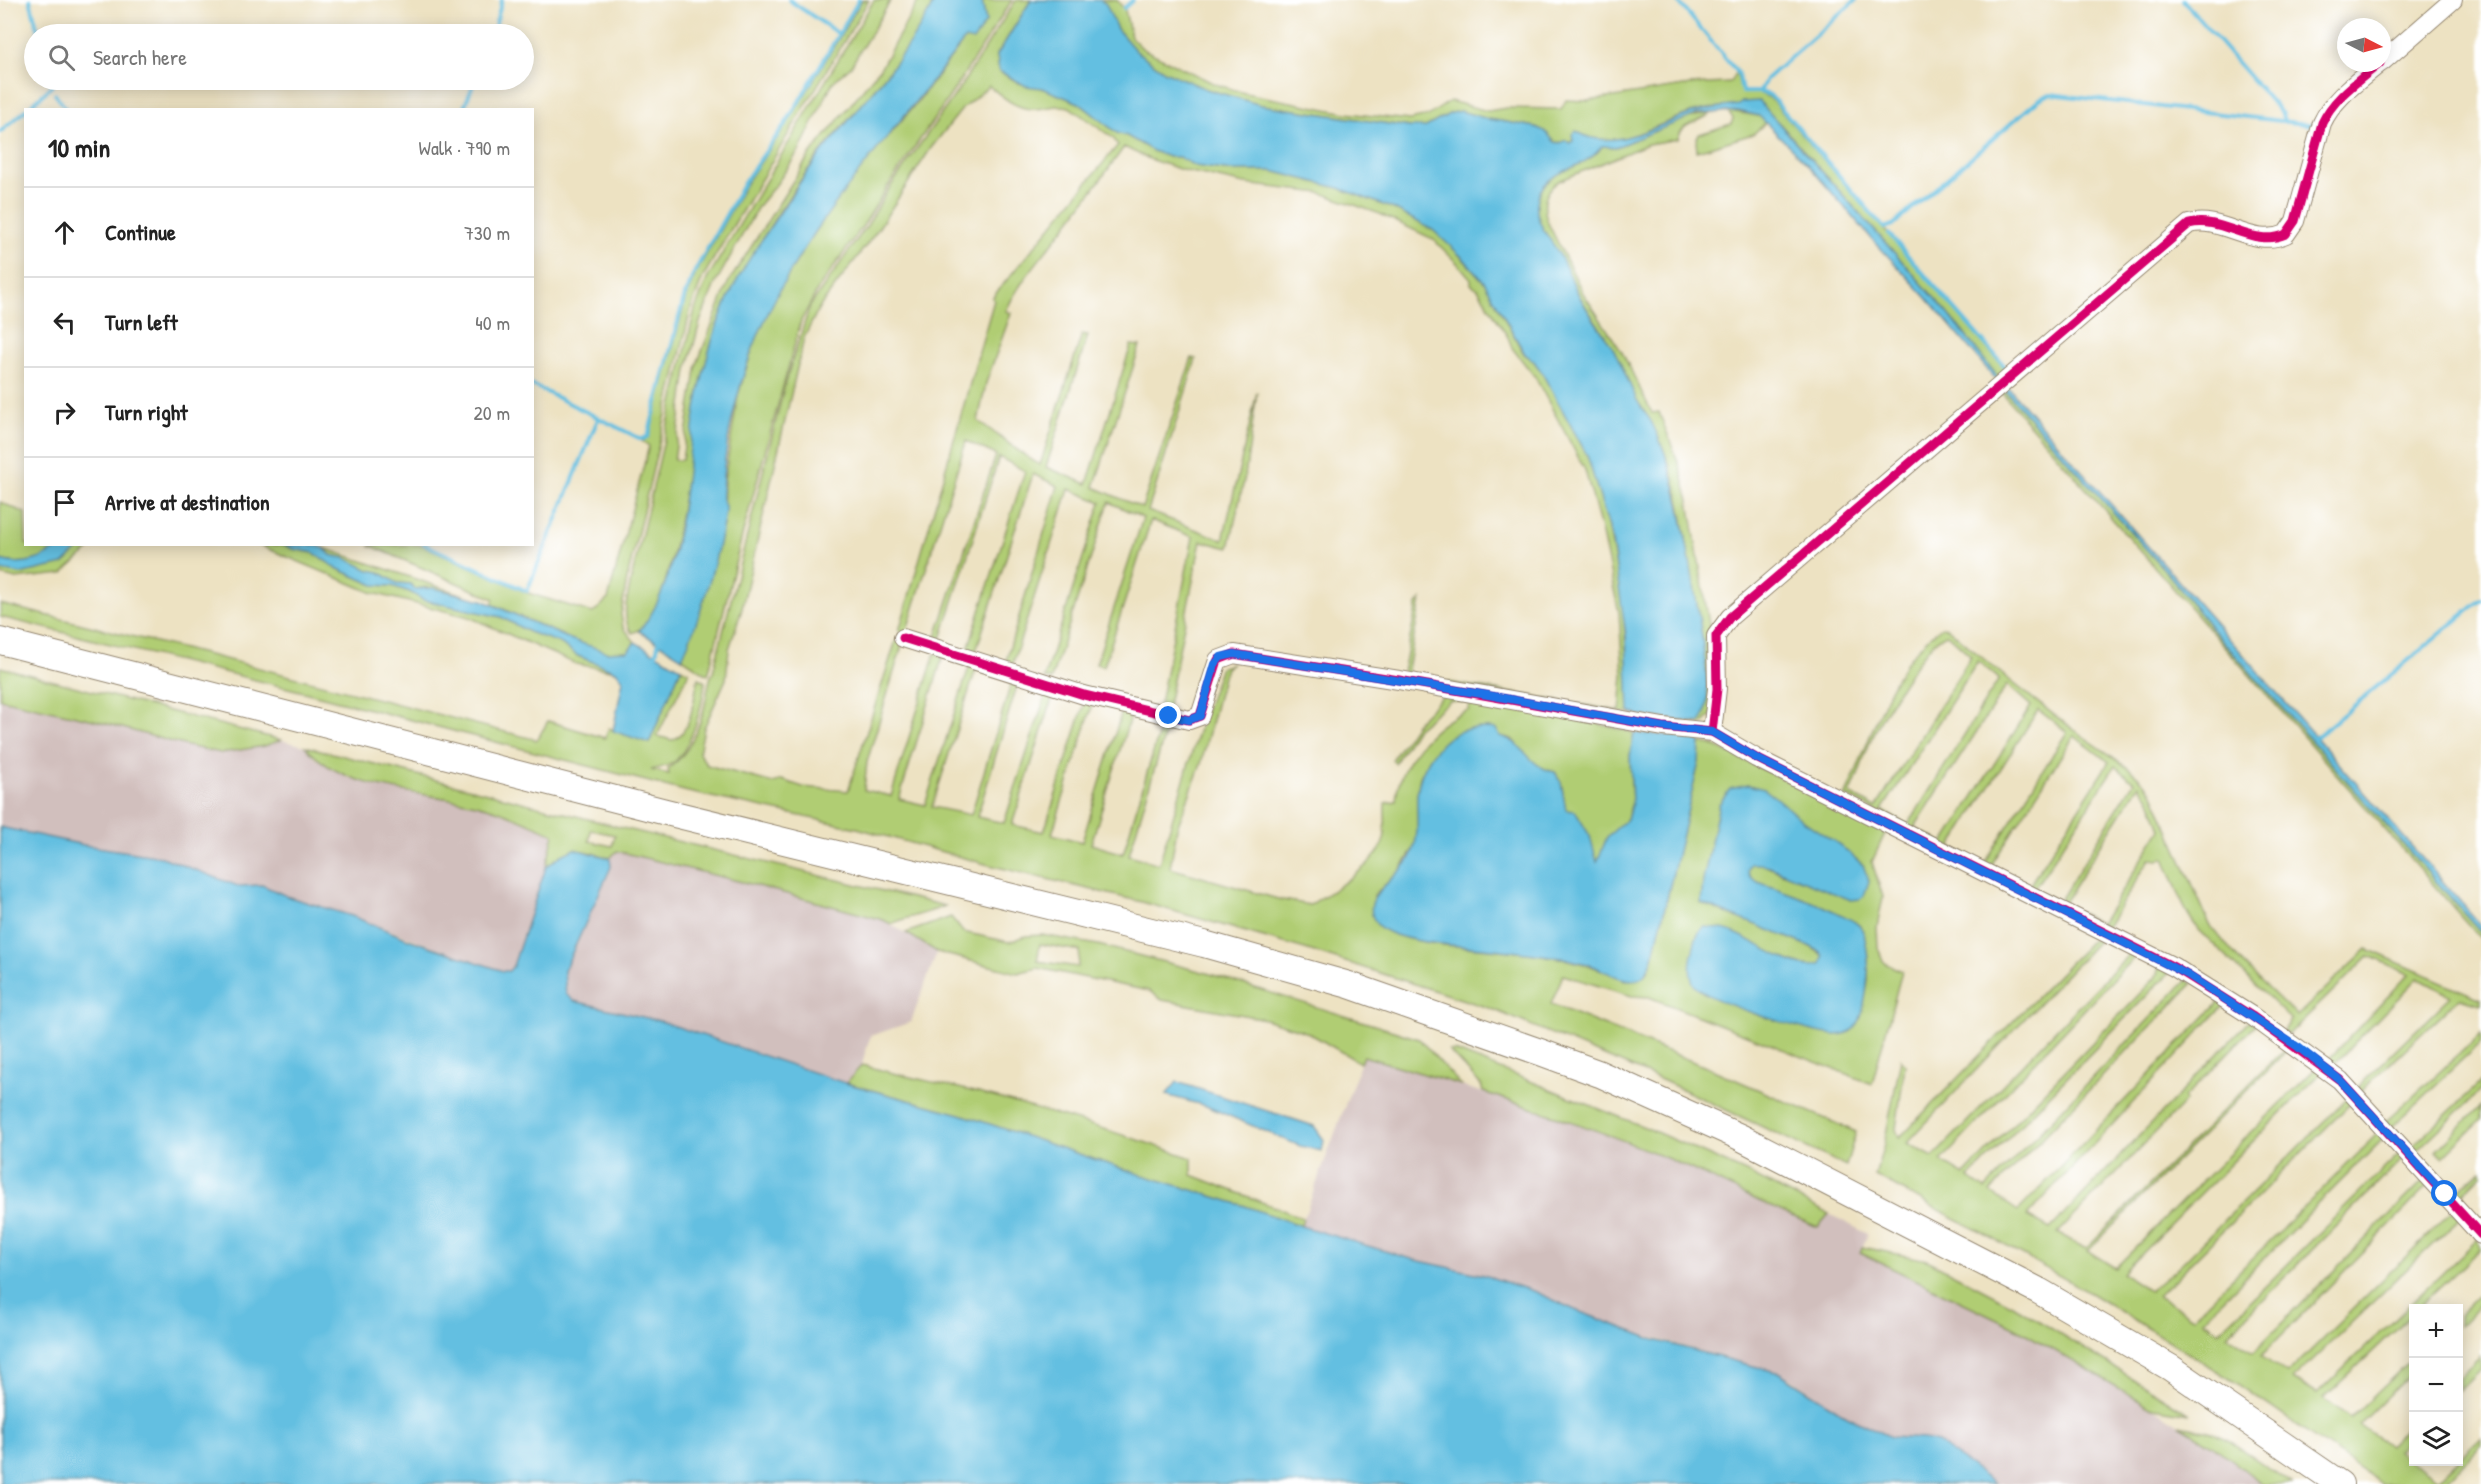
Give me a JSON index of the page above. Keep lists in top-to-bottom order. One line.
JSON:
{"north":"right","page":{"search":"Search here","heading":["10 min","Walk · 790 m"],"list":[["Continue","730 m"],["Turn left","40 m"],["Turn right","20 m"],"Arrive at destination"],"map_buttons":["+","−"]}}
